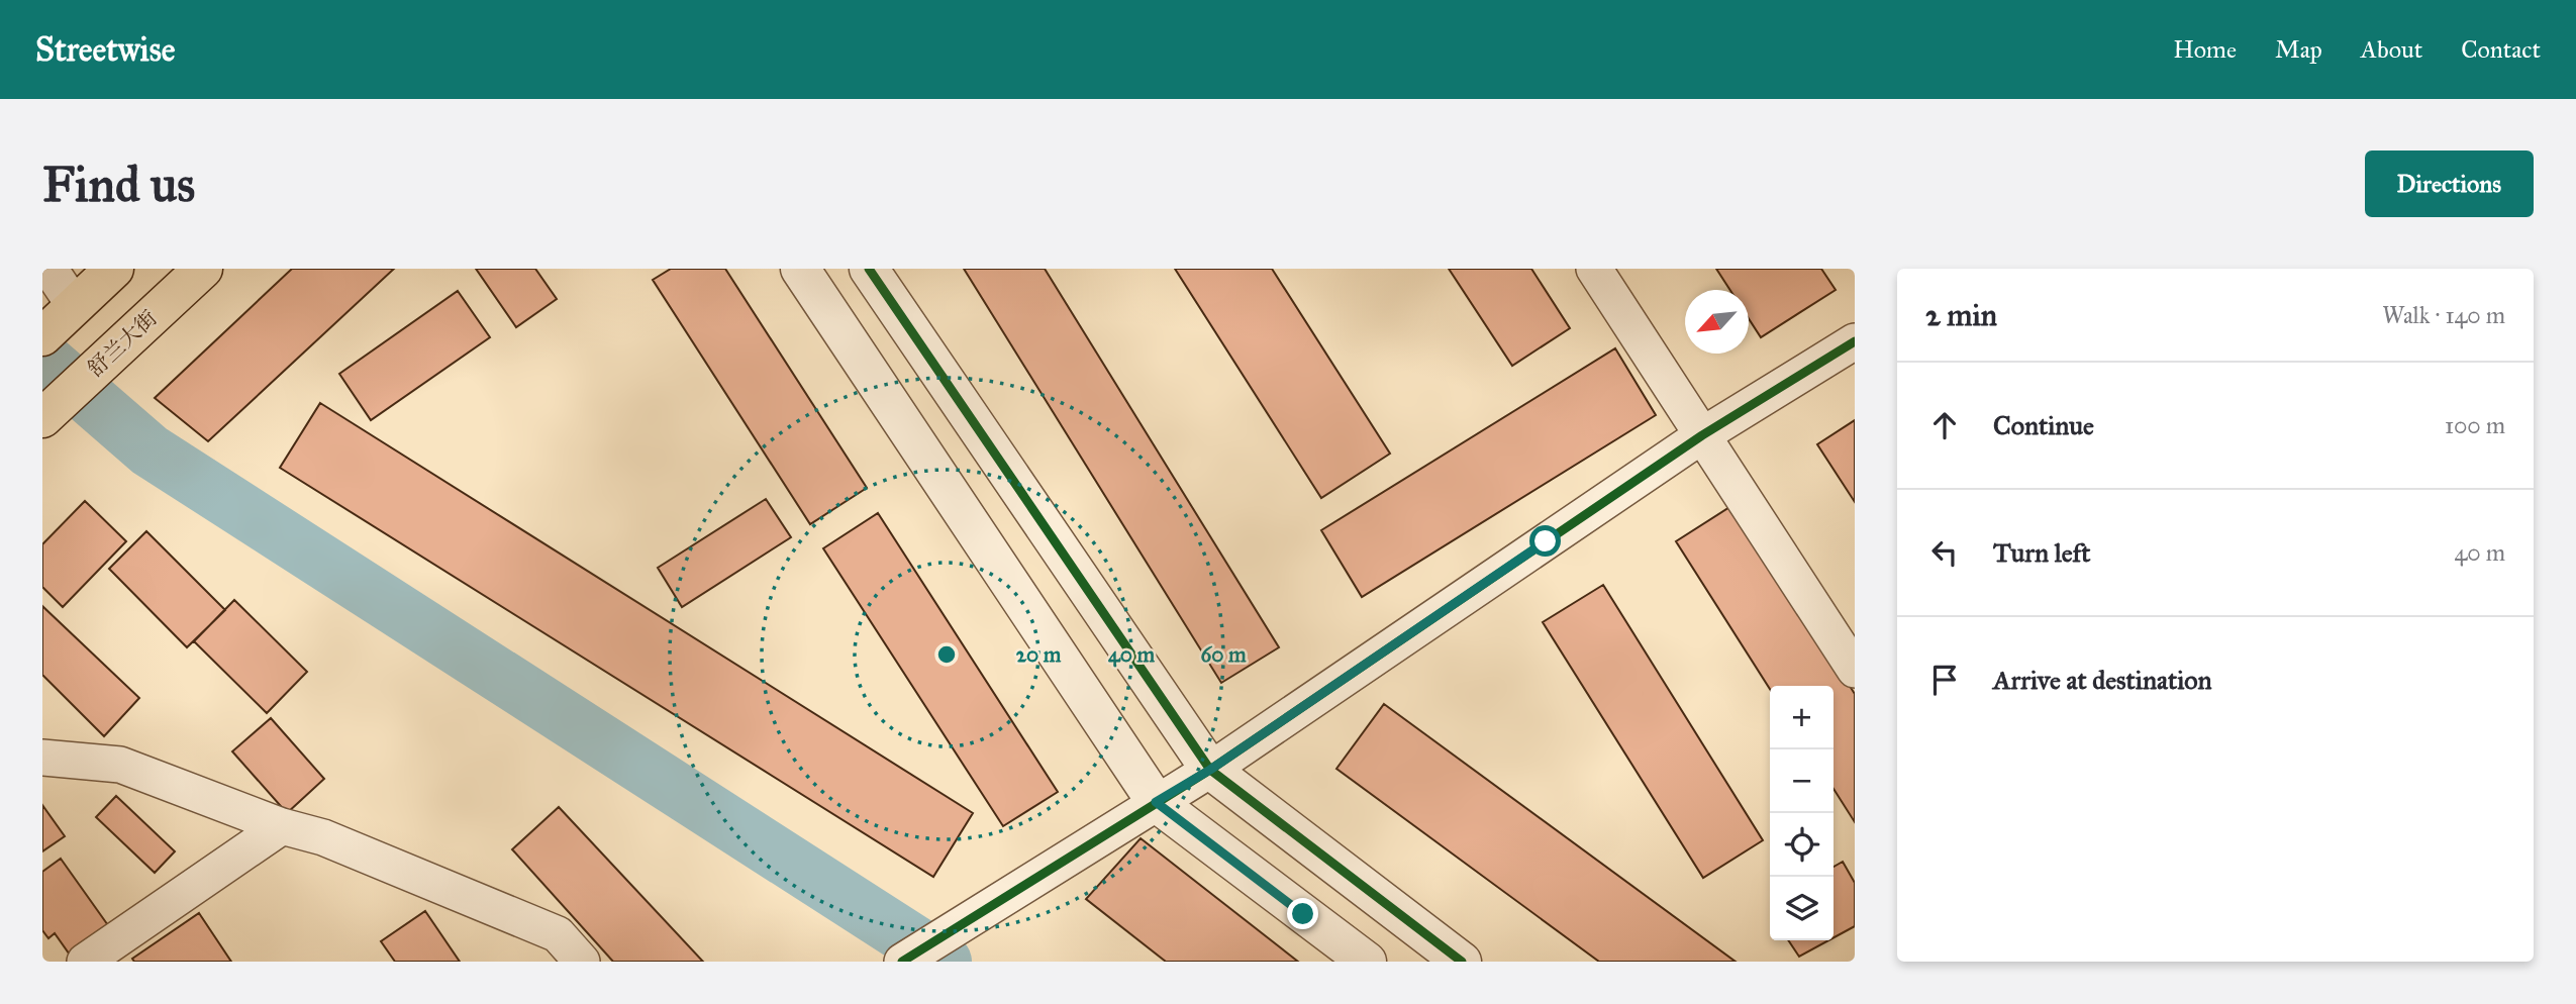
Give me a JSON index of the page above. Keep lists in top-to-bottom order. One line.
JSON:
{"streets":{"main road":["舒兰大街"]},"north":"bottom left","page":{"header":"Streetwise","nav":["Home","Map","About","Contact"],"buttons":"Directions","title":"Find us","heading":["2 min","Walk · 140 m"],"list":[["Continue","100 m"],["Turn left","40 m"],"Arrive at destination"],"map_buttons":["+","−"]},"rings":["20 m","40 m","60 m"]}
